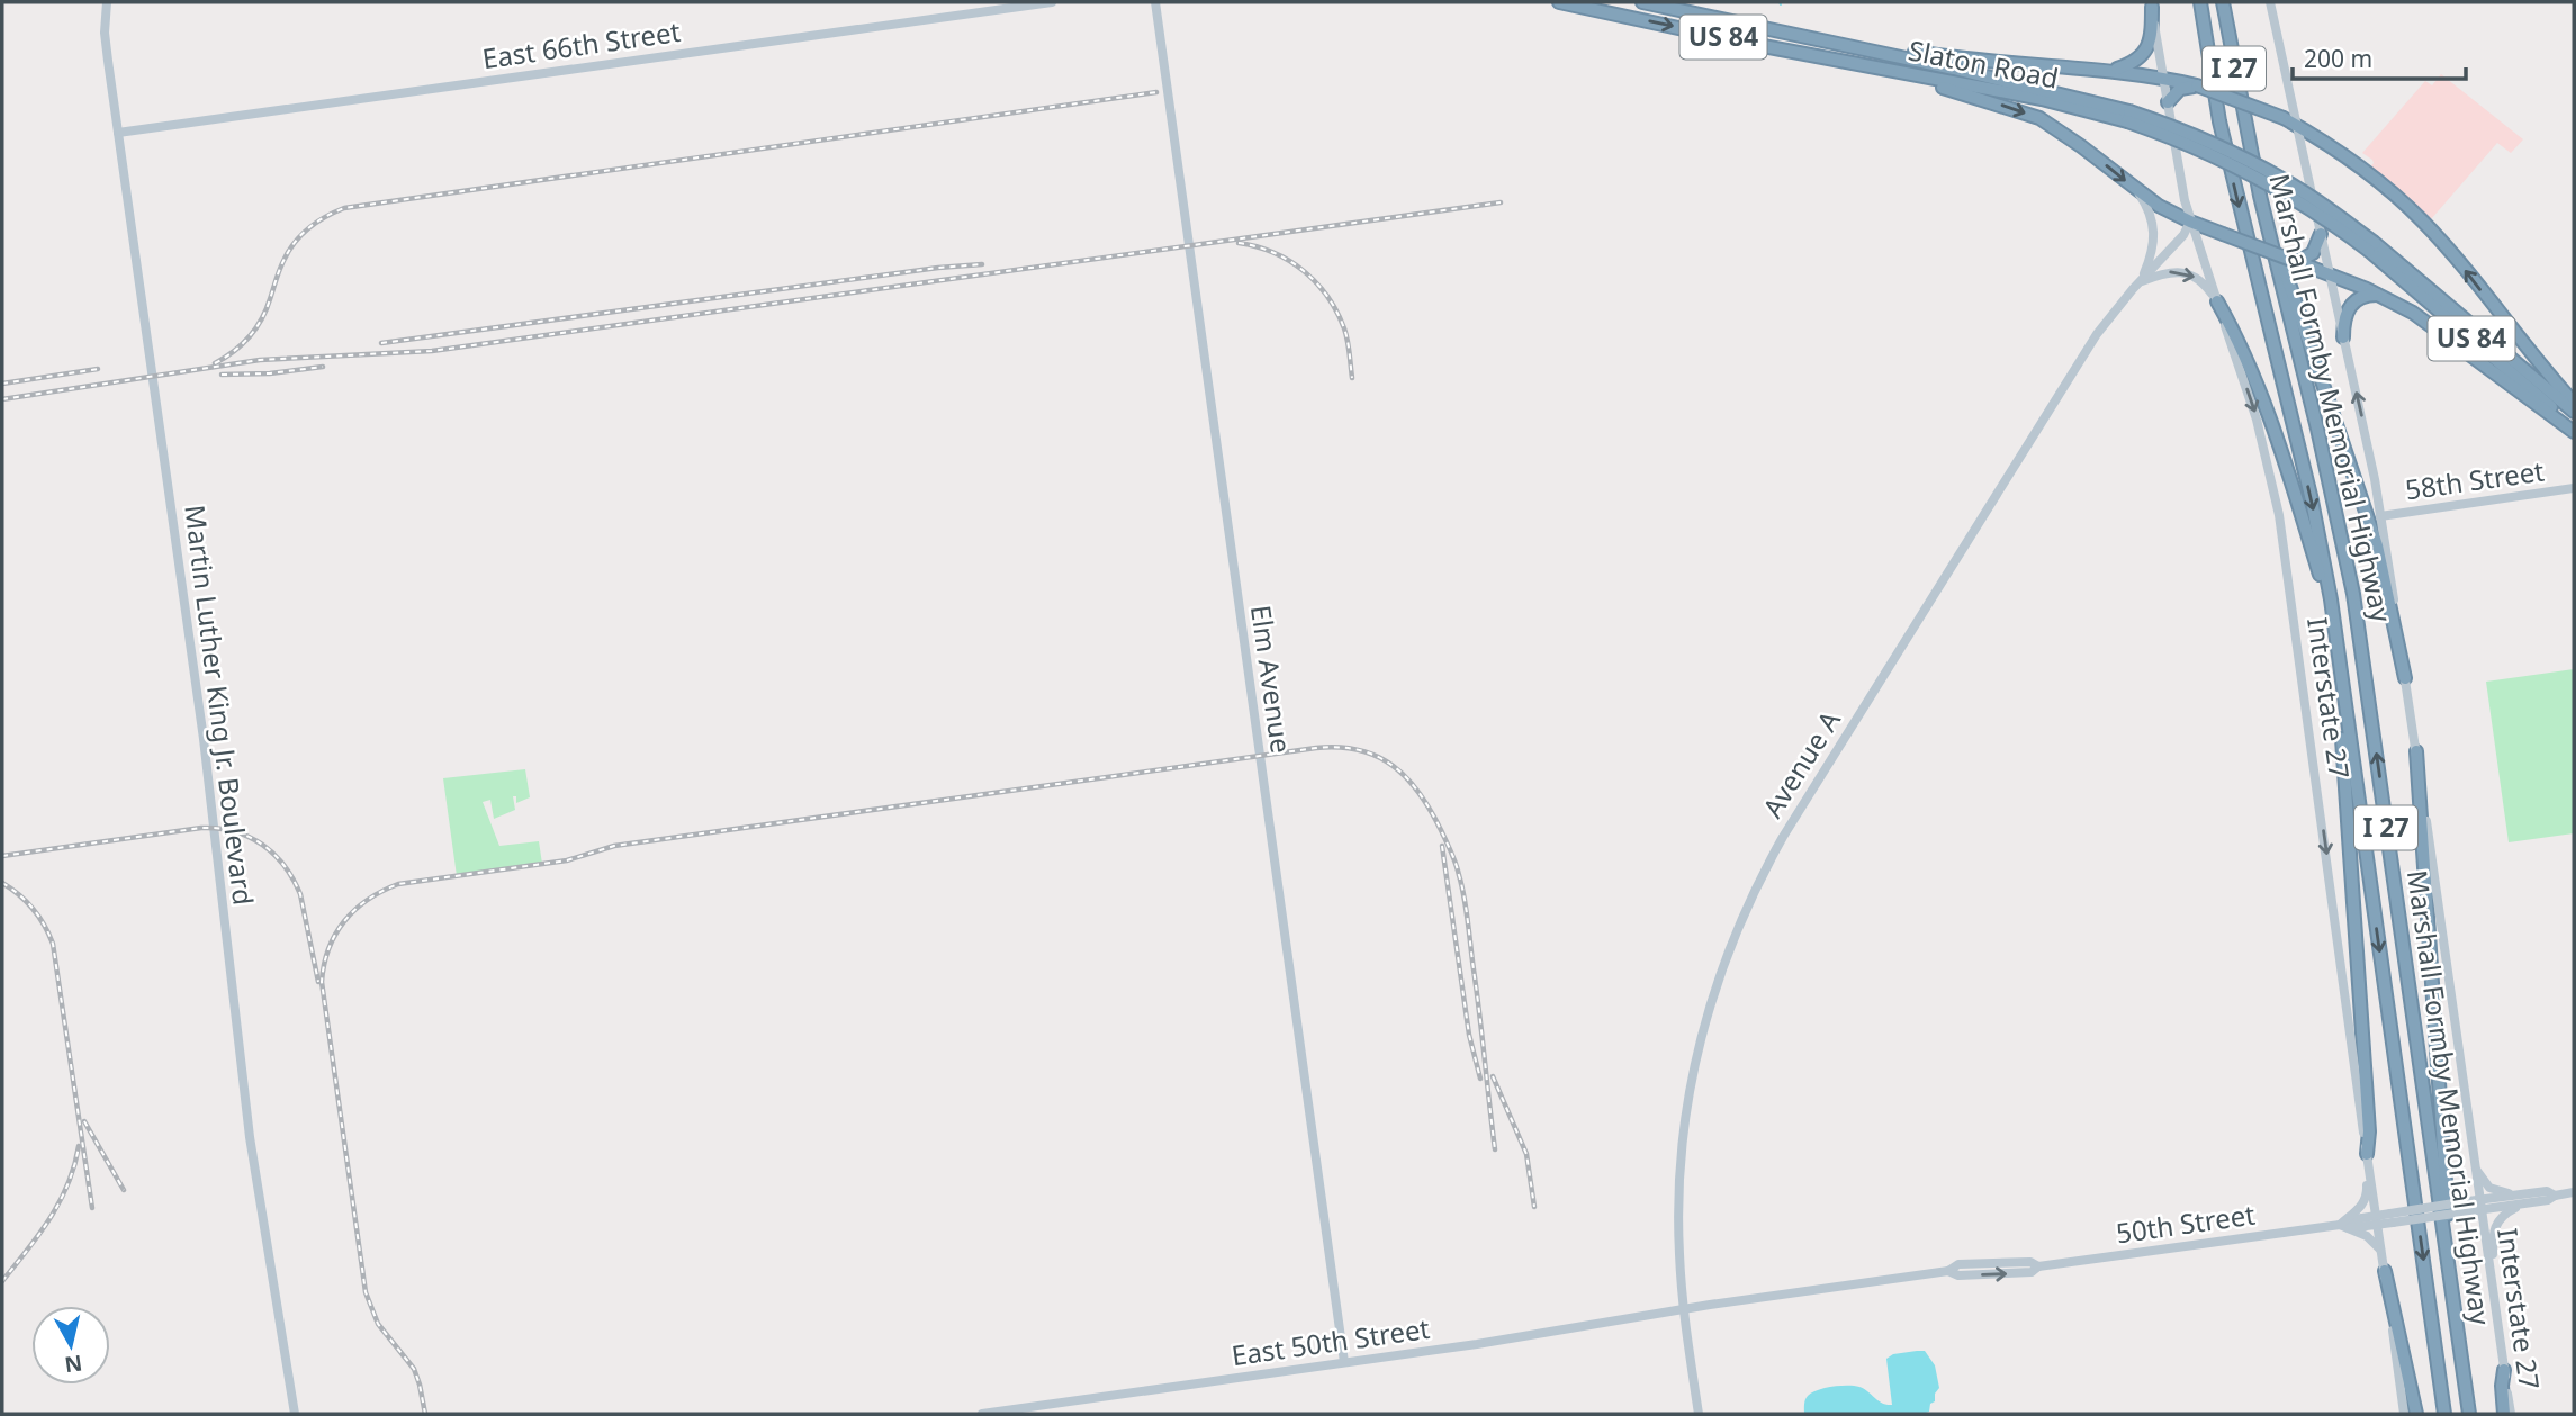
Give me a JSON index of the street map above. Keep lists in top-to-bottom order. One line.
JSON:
{"streets":{"highway":["US 84","Slaton Road","I 27","Marshall Formby Memorial Highway"],"main road":["East 66th Street","58th Street","Elm Avenue","Interstate 27","Martin Luther King Jr. Boulevard","Avenue A","50th Street","East 50th Street"]},"crossings":[["US 84","Slaton Road"],["East 66th Street","Martin Luther King Jr. Boulevard"],["58th Street","Interstate 27"],["Elm Avenue","East 50th Street"],["Interstate 27","Avenue A"],["Interstate 27","50th Street"],["Avenue A","50th Street"],["Avenue A","East 50th Street"],["50th Street","East 50th Street"]],"scale_bar":"200 m","north":"bottom"}
